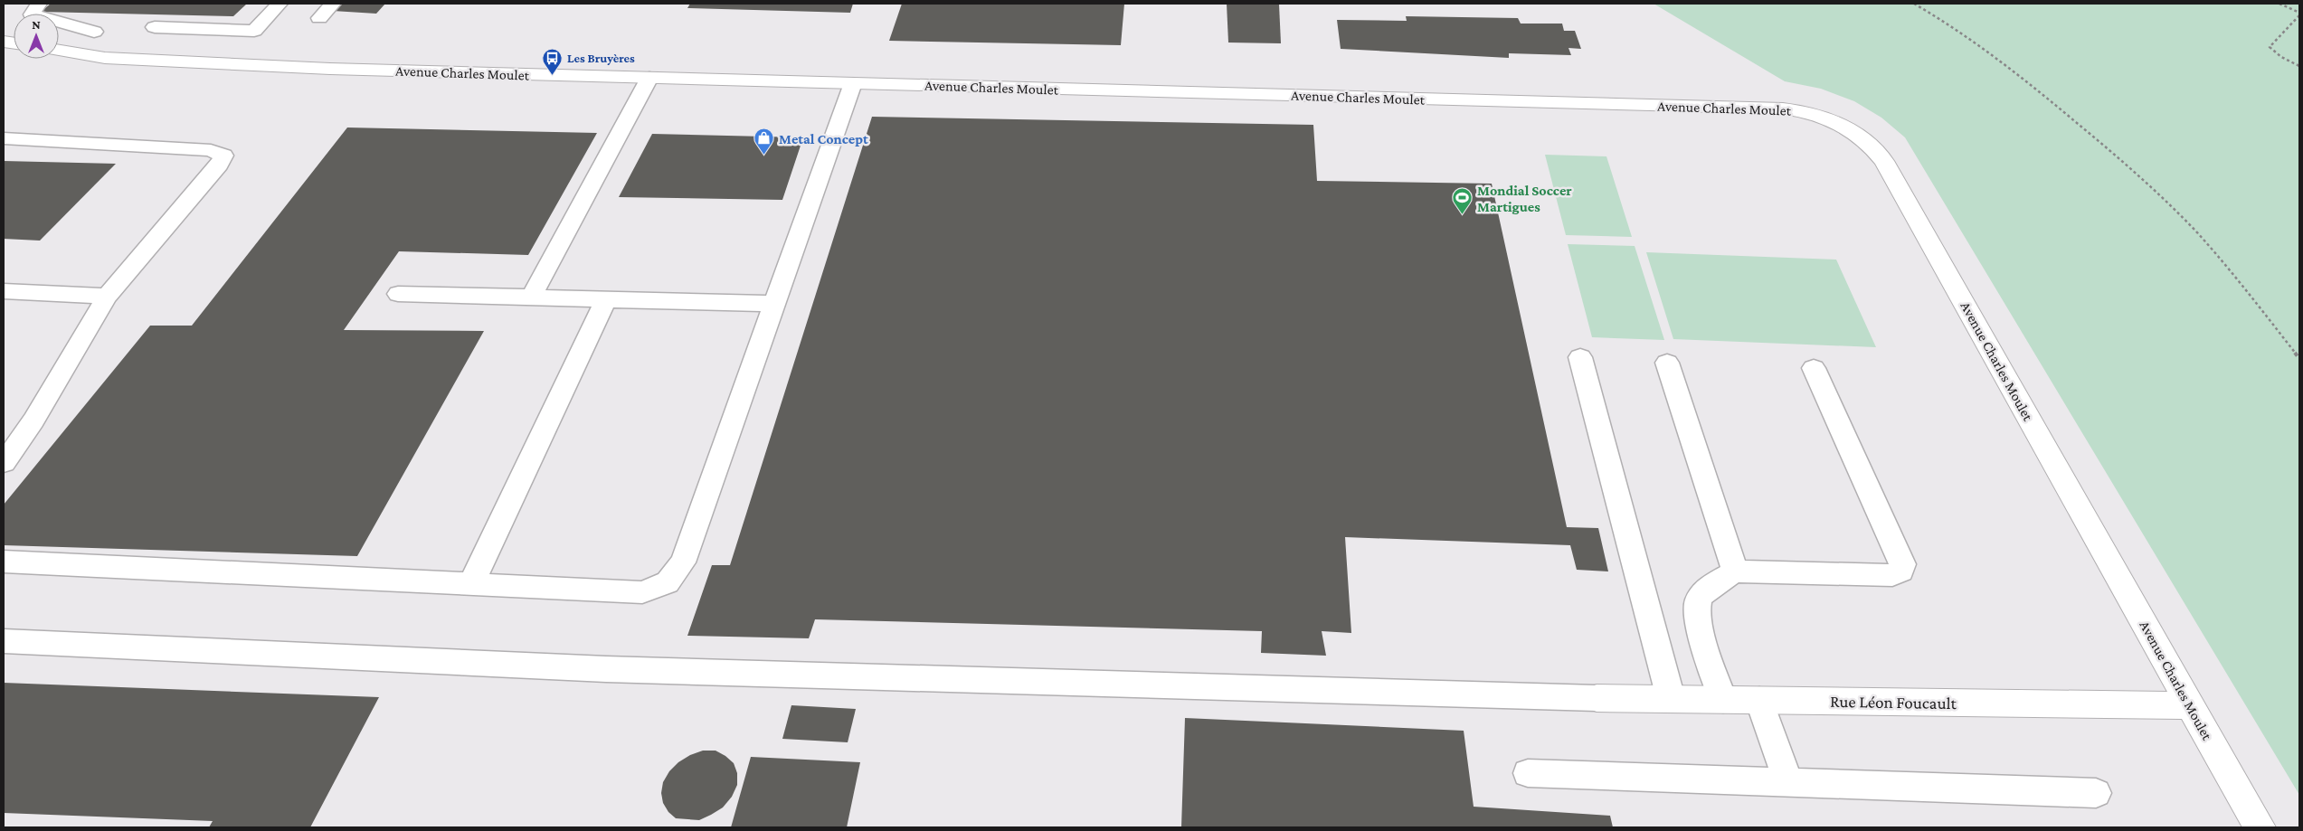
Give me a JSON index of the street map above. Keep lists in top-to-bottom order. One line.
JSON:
{"streets":{"street":["Avenue Charles Moulet","Rue Léon Foucault"]},"crossings":[["Avenue Charles Moulet","Rue Léon Foucault"]],"places":{"bus stop":["Les Bruyères"],"shop":["Metal Concept"],"sports":["Mondial Soccer Martigues"]},"north":"top"}
